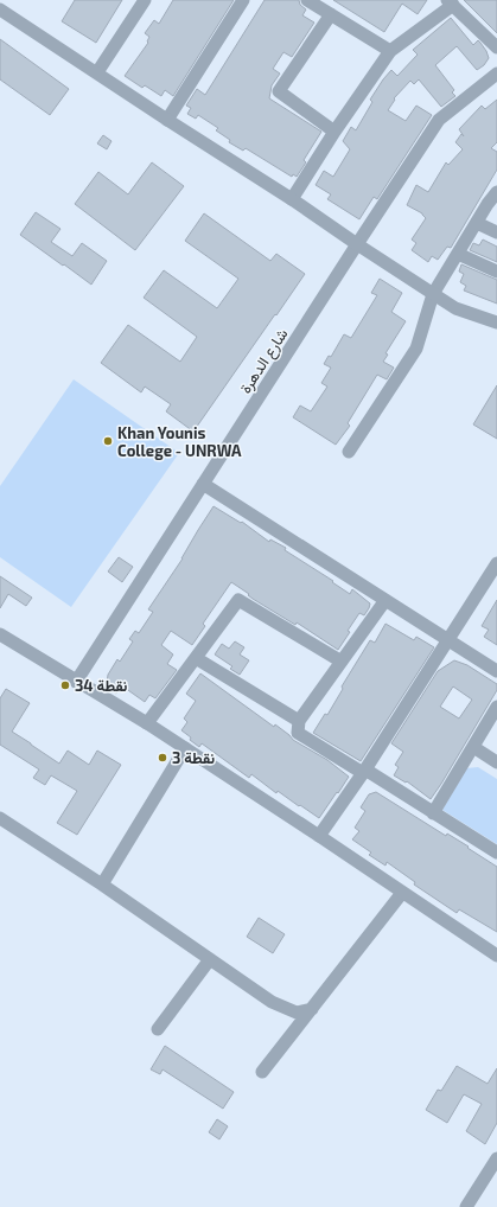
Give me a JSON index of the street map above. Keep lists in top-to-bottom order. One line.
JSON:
{"streets":{"street":["شارع الدهرة"]},"places":["Khan Younis College - UNRWA","نقطة 34","نقطة 3"]}
